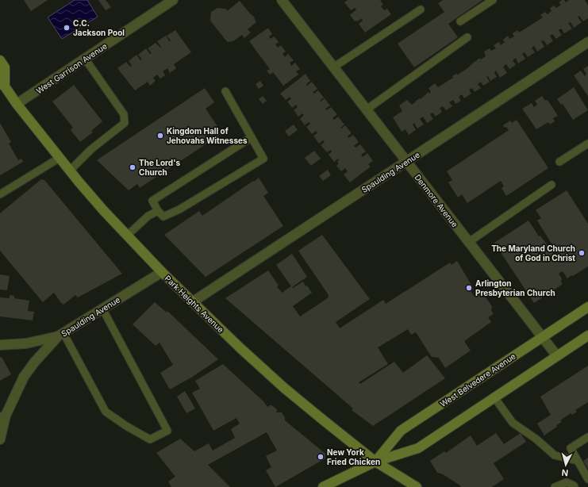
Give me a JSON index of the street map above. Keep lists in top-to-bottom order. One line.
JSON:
{"streets":{"main road":["Park Heights Avenue","West Belvedere Avenue"],"street":["West Garrison Avenue","Spaulding Avenue","Denmore Avenue"]},"crossings":[["West Garrison Avenue","Park Heights Avenue"],["Spaulding Avenue","Denmore Avenue"],["Spaulding Avenue","Park Heights Avenue"],["Denmore Avenue","West Belvedere Avenue"],["Park Heights Avenue","West Belvedere Avenue"]],"places":["C.C. Jackson Pool","Kingdom Hall of Jehovahs Witnesses","The Lord's Church","The Maryland Church of God in Christ","Arlington Presbyterian Church","New York Fried Chicken"],"north":"bottom"}
